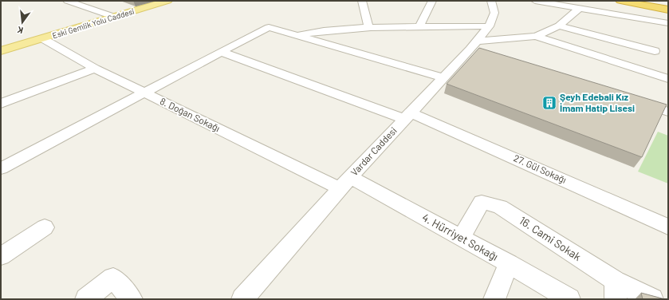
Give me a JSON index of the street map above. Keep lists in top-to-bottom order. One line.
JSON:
{"streets":{"main road":["Eski Gemlik Yolu Caddesi"],"street":["8. Doğan Sokağı","Vardar Caddesi","27. Gül Sokağı","4. Hürriyet Sokağı","16. Cami Sokak"]},"crossings":[["Eski Gemlik Yolu Caddesi","8. Doğan Sokağı"],["8. Doğan Sokağı","Vardar Caddesi"],["8. Doğan Sokağı","4. Hürriyet Sokağı"],["Vardar Caddesi","27. Gül Sokağı"],["Vardar Caddesi","4. Hürriyet Sokağı"],["4. Hürriyet Sokağı","16. Cami Sokak"]],"places":{"building":["Şeyh Edebali Kız İmam Hatip Lisesi"]},"north":"bottom"}
